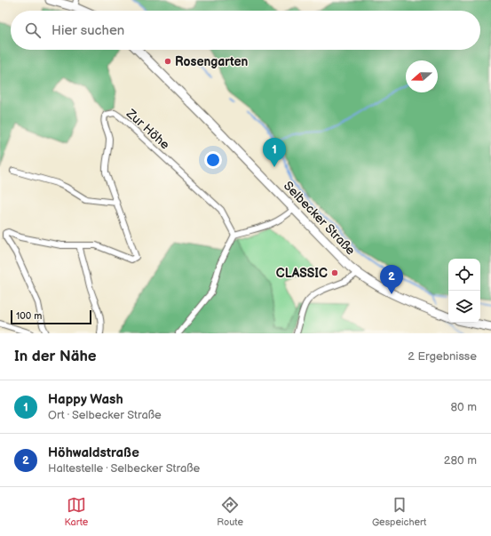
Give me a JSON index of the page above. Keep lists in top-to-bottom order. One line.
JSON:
{"streets":{"main road":["Selbecker Straße"],"street":["Zur Höhe"]},"places":["Rosengarten","CLASSIC"],"scale_bar":"100 m","north":"left","page":{"search":"Hier suchen","pins":["1","2"],"scale":"100 m","heading":["In der Nähe","2 Ergebnisse"],"list":[{"mark":"1","name":"Happy Wash","note":"Ort · Selbecker Straße","value":"80 m"},{"mark":"2","name":"Höhwaldstraße","note":"Haltestelle · Selbecker Straße","value":"280 m"}],"nav":["Karte","Route","Gespeichert"]}}
